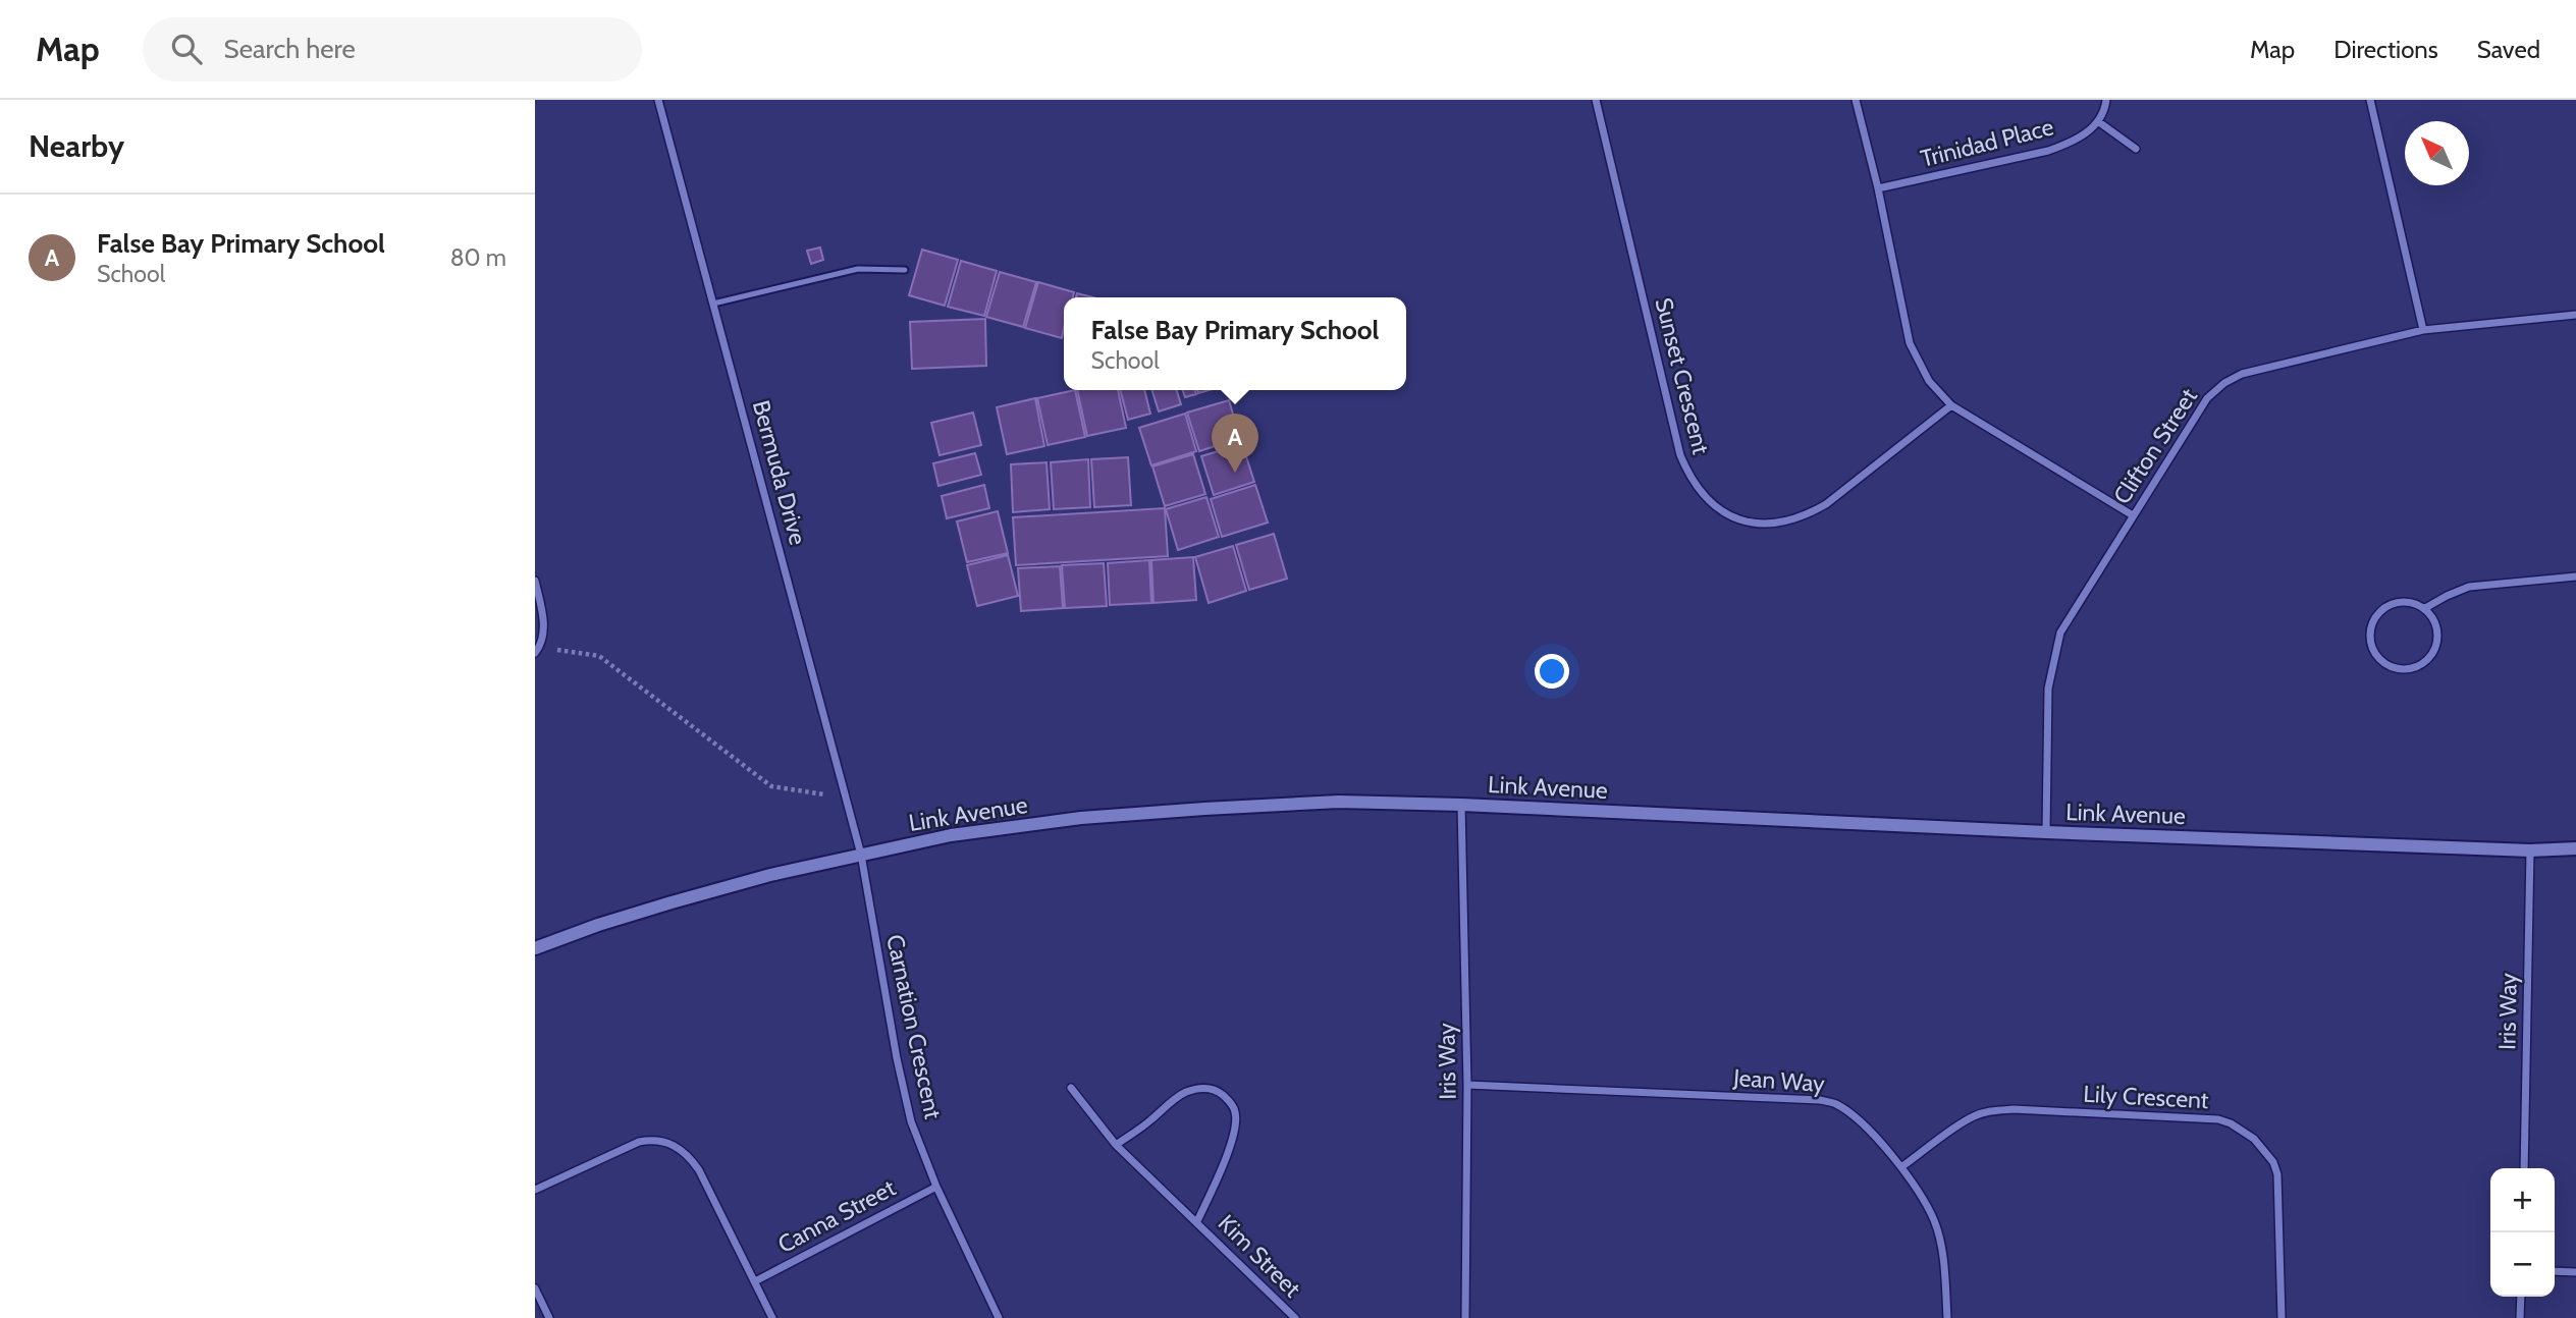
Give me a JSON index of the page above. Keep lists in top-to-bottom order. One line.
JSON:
{"streets":{"street":["Trinidad Place","Sunset Crescent","Clifton Street","Bermuda Drive","Link Avenue","Iris Way","Carnation Crescent","Jean Way","Lily Crescent","Canna Street","Kim Street"]},"crossings":[["Clifton Street","Link Avenue"],["Bermuda Drive","Link Avenue"],["Bermuda Drive","Carnation Crescent"],["Link Avenue","Iris Way"],["Link Avenue","Carnation Crescent"],["Iris Way","Jean Way"],["Carnation Crescent","Canna Street"],["Jean Way","Lily Crescent"]],"north":"top left","page":{"header":"Map","search":"Search here","nav":["Map","Directions","Saved"],"heading":"Nearby","list":[{"mark":"A","name":"False Bay Primary School","note":"School","value":"80 m"}],"popup":["False Bay Primary School","School"],"pins":"A","map_buttons":["+","−"]}}
